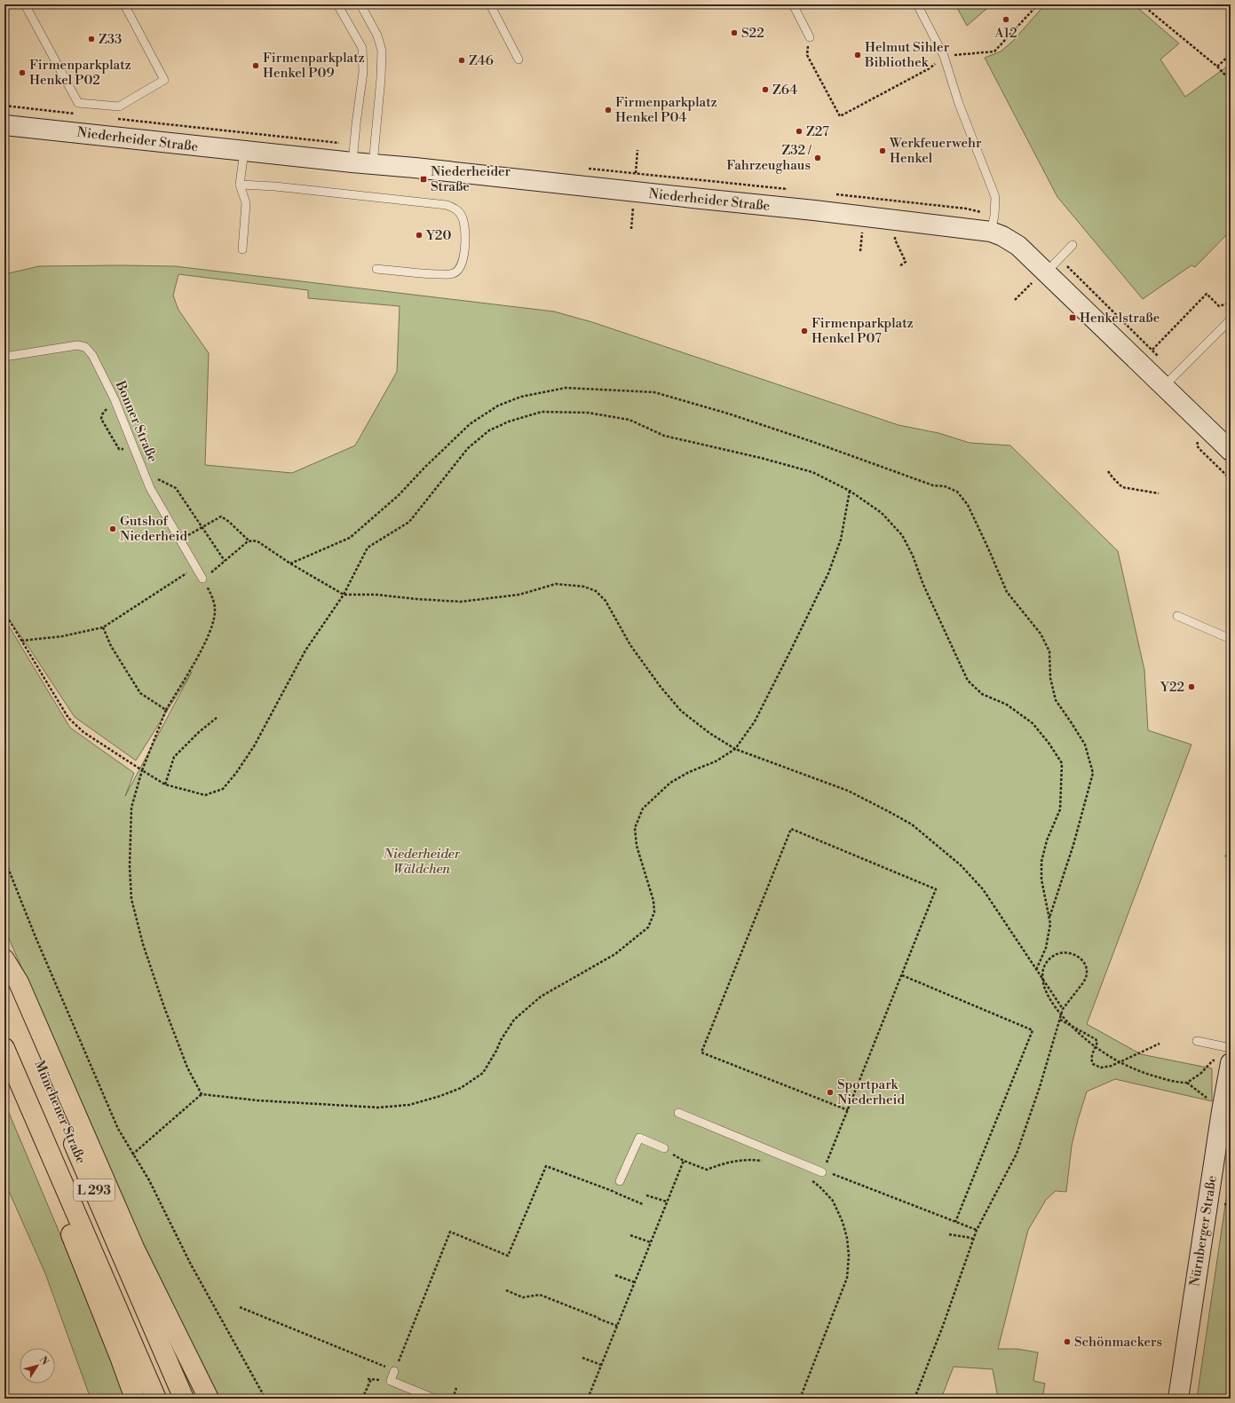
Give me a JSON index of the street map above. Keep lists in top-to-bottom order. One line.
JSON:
{"streets":{"highway":["Münchener Straße","L 293"],"street":["Niederheider Straße","Nürnberger Straße"],"lane":["Bonner Straße"]},"parks":["Niederheider Wäldchen"],"places":{"other":["A12","S22","Z33","Helmut Sihler Bibliothek","Z46","Firmenparkplatz Henkel P09","Firmenparkplatz Henkel P02","Z64","Firmenparkplatz Henkel P04","Z27","Werkfeuerwehr Henkel","Z32 / Fahrzeughaus","Y20","Firmenparkplatz Henkel P07","Gutshof Niederheid","Y22","Sportpark Niederheid","Schönmackers"],"transit":["Niederheider Straße","Henkelstraße"]},"north":"top right"}
